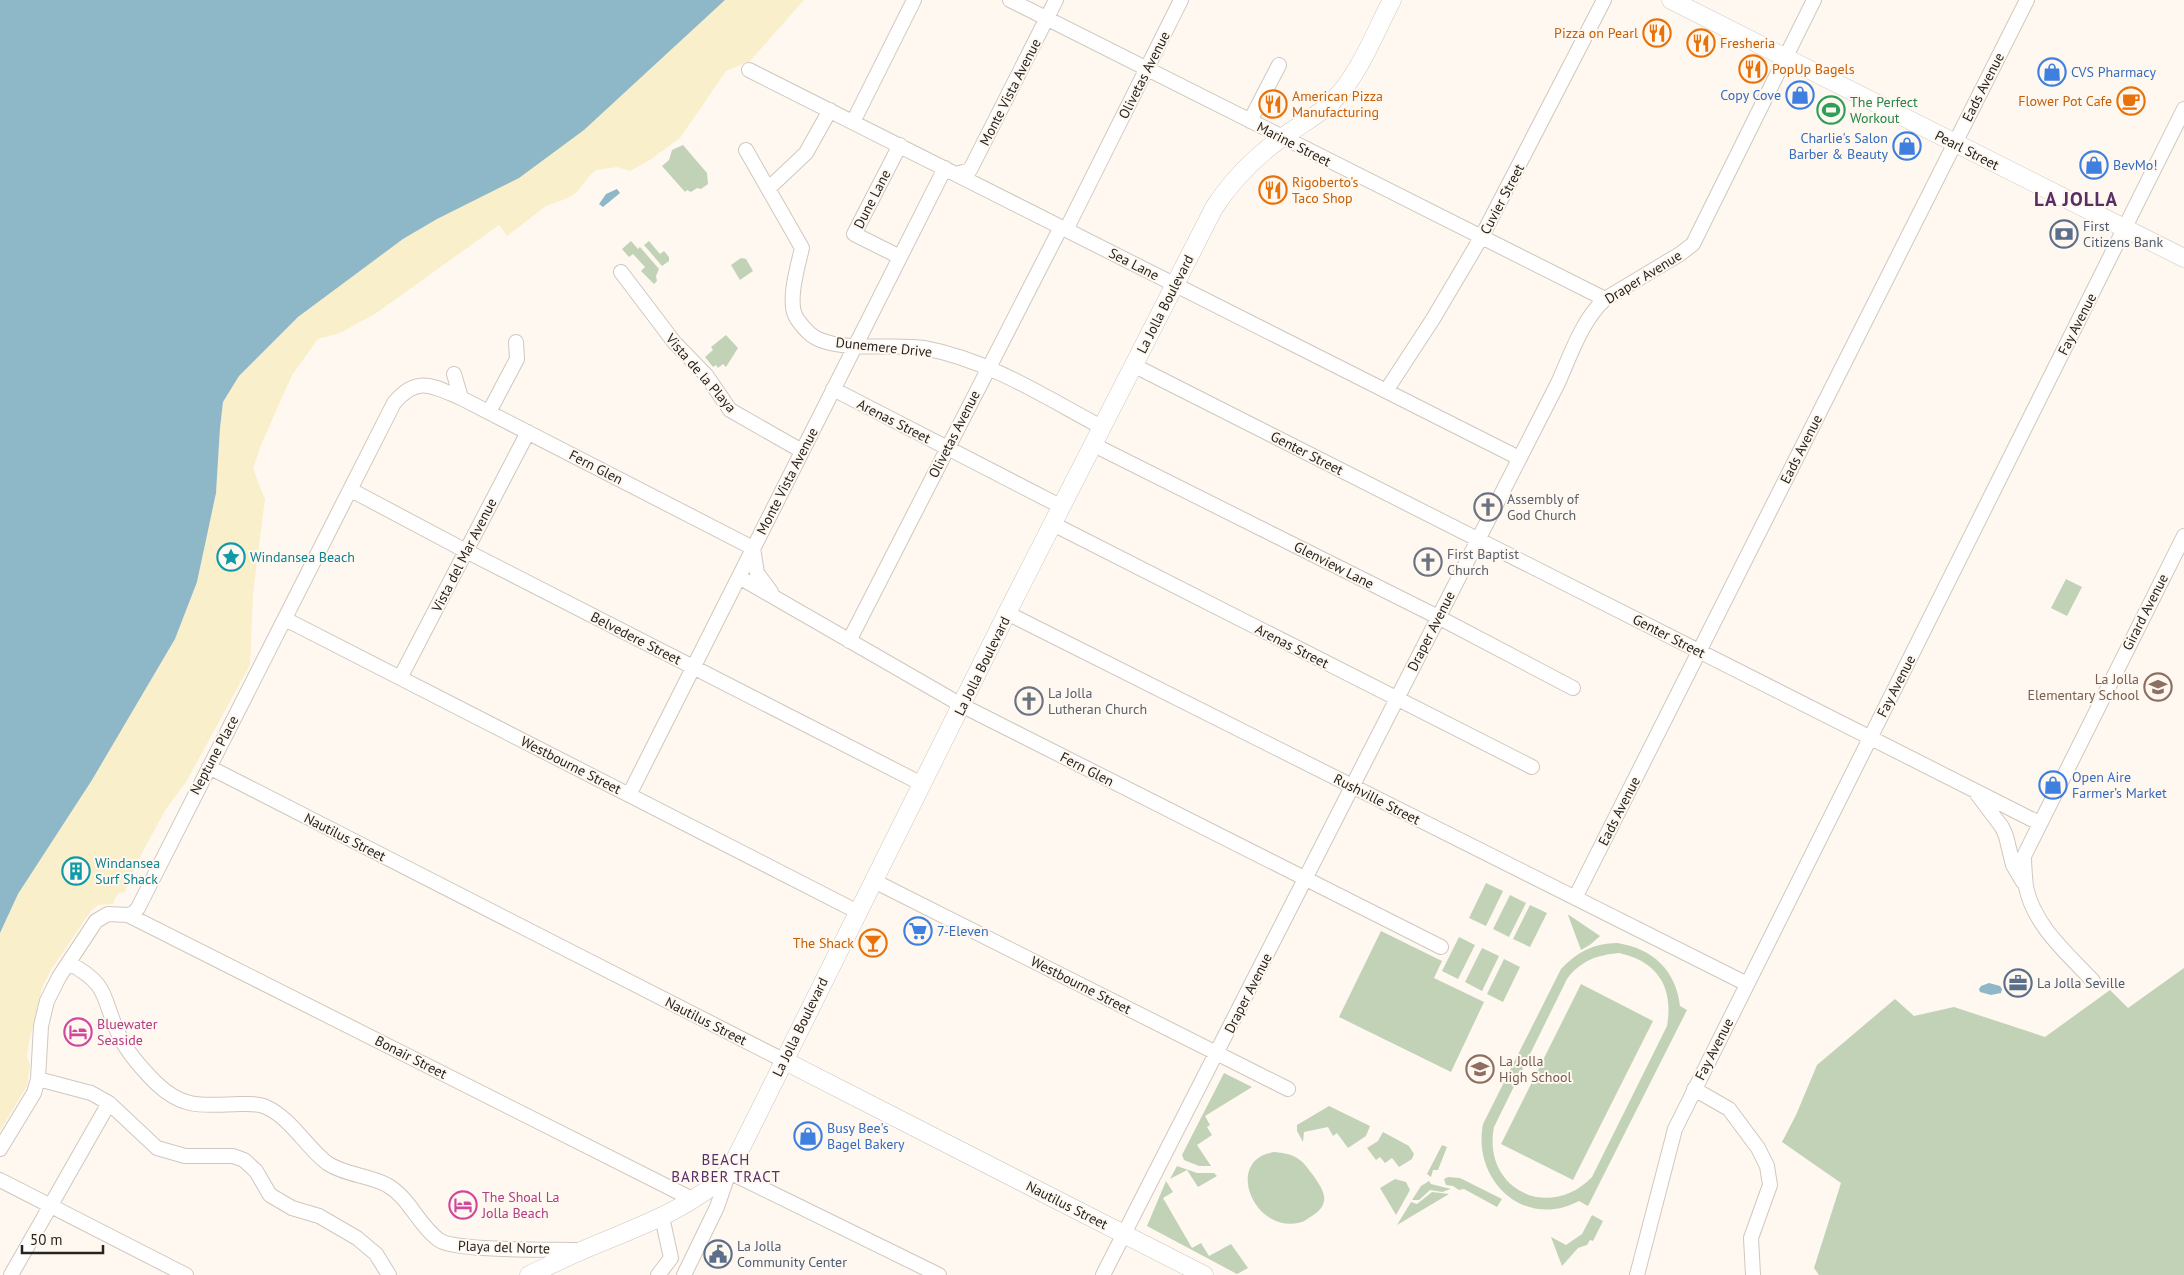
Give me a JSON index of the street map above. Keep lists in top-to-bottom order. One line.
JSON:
{"streets":{"main road":["Pearl Street","La Jolla Boulevard","Nautilus Street"],"street":["Olivetas Avenue","Eads Avenue","Monte Vista Avenue","Marine Street","Dune Lane","Cuvier Street","Sea Lane","Draper Avenue","Fay Avenue","Dunemere Drive","Vista de la Playa","Arenas Street","Genter Street","Fern Glen","Vista del Mar Avenue","Glenview Lane","Girard Avenue","Belvedere Street","Neptune Place","Westbourne Street","Rushville Street","Bonair Street","Playa del Norte"]},"crossings":[["Olivetas Avenue","Marine Street"],["Olivetas Avenue","Sea Lane"],["Olivetas Avenue","Dunemere Drive"],["Olivetas Avenue","Arenas Street"],["Olivetas Avenue","Fern Glen"],["Eads Avenue","Pearl Street"],["Eads Avenue","Genter Street"],["Eads Avenue","Rushville Street"],["Monte Vista Avenue","Marine Street"],["Monte Vista Avenue","Dune Lane"],["Monte Vista Avenue","Sea Lane"],["Monte Vista Avenue","Dunemere Drive"],["Monte Vista Avenue","Vista de la Playa"],["Monte Vista Avenue","Arenas Street"],["Monte Vista Avenue","Fern Glen"],["Monte Vista Avenue","Belvedere Street"],["Monte Vista Avenue","Westbourne Street"],["Marine Street","Cuvier Street"],["Marine Street","Draper Avenue"],["Marine Street","La Jolla Boulevard"],["Pearl Street","Draper Avenue"],["Pearl Street","Fay Avenue"],["Dune Lane","Sea Lane"],["Cuvier Street","Sea Lane"],["Sea Lane","Draper Avenue"],["Sea Lane","La Jolla Boulevard"],["Draper Avenue","Arenas Street"],["Draper Avenue","Genter Street"],["Draper Avenue","Fern Glen"],["Draper Avenue","Glenview Lane"],["Draper Avenue","Westbourne Street"],["Draper Avenue","Rushville Street"],["Draper Avenue","Nautilus Street"],["La Jolla Boulevard","Dunemere Drive"],["La Jolla Boulevard","Arenas Street"],["La Jolla Boulevard","Genter Street"],["La Jolla Boulevard","Fern Glen"],["La Jolla Boulevard","Glenview Lane"],["La Jolla Boulevard","Belvedere Street"],["La Jolla Boulevard","Westbourne Street"],["La Jolla Boulevard","Rushville Street"],["La Jolla Boulevard","Nautilus Street"],["La Jolla Boulevard","Bonair Street"],["La Jolla Boulevard","Playa del Norte"],["Fay Avenue","Genter Street"],["Fay Avenue","Rushville Street"],["Genter Street","Girard Avenue"],["Fern Glen","Vista del Mar Avenue"],["Fern Glen","Neptune Place"],["Vista del Mar Avenue","Belvedere Street"],["Vista del Mar Avenue","Westbourne Street"],["Belvedere Street","Neptune Place"],["Neptune Place","Westbourne Street"],["Neptune Place","Nautilus Street"],["Neptune Place","Bonair Street"]],"districts":["LA JOLLA","BEACH BARBER TRACT"],"places":{"restaurant":["Pizza on Pearl","Fresheria","PopUp Bagels","American Pizza Manufacturing","Rigoberto's Taco Shop"],"shop":["CVS Pharmacy","Copy Cove","Charlie's Salon Barber & Beauty","BevMo!","Open Aire Farmer’s Market","Busy Bee's Bagel Bakery"],"cafe":["Flower Pot Cafe"],"sports":["The Perfect Workout"],"bank":["First Citizens Bank"],"church":["Assembly of God Church","First Baptist Church","La Jolla Lutheran Church"],"place":["Windansea Beach"],"school or university":["La Jolla Elementary School","La Jolla High School"],"building":["Windansea Surf Shack"],"supermarket":["7-Eleven"],"bar":["The Shack"],"office":["La Jolla Seville"],"hotel":["Bluewater Seaside","The Shoal La Jolla Beach"],"public building":["La Jolla Community Center"]},"scale_bar":"50 m"}
